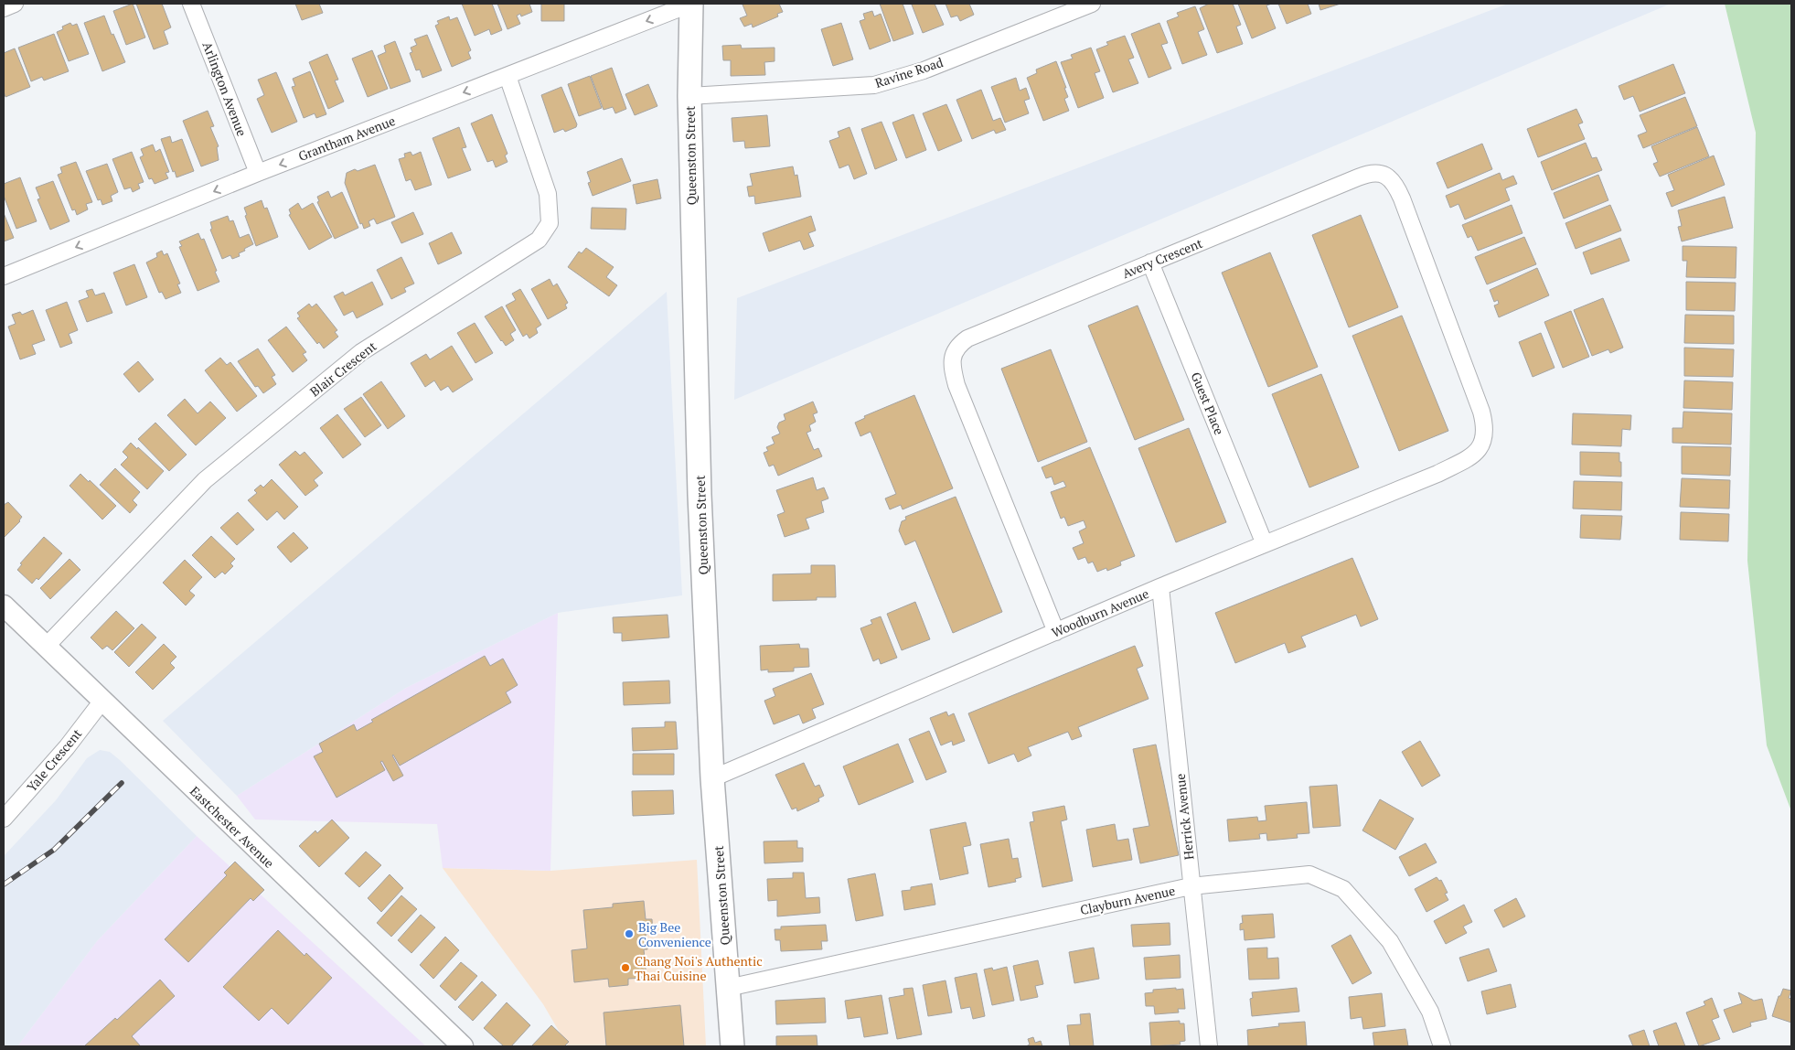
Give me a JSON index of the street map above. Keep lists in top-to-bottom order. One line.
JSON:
{"streets":{"main road":["Queenston Street"],"street":["Ravine Road","Arlington Avenue","Grantham Avenue","Avery Crescent","Blair Crescent","Guest Place","Woodburn Avenue","Yale Crescent","Herrick Avenue","Eastchester Avenue","Clayburn Avenue"]},"crossings":[["Ravine Road","Queenston Street"],["Arlington Avenue","Grantham Avenue"],["Grantham Avenue","Queenston Street"],["Grantham Avenue","Blair Crescent"],["Queenston Street","Woodburn Avenue"],["Queenston Street","Clayburn Avenue"],["Avery Crescent","Guest Place"],["Avery Crescent","Woodburn Avenue"],["Blair Crescent","Eastchester Avenue"],["Guest Place","Woodburn Avenue"],["Woodburn Avenue","Herrick Avenue"],["Yale Crescent","Eastchester Avenue"],["Herrick Avenue","Clayburn Avenue"]],"one_way":["Grantham Avenue"],"places":["Big Bee Convenience","Chang Noi's Authentic Thai Cuisine"]}
